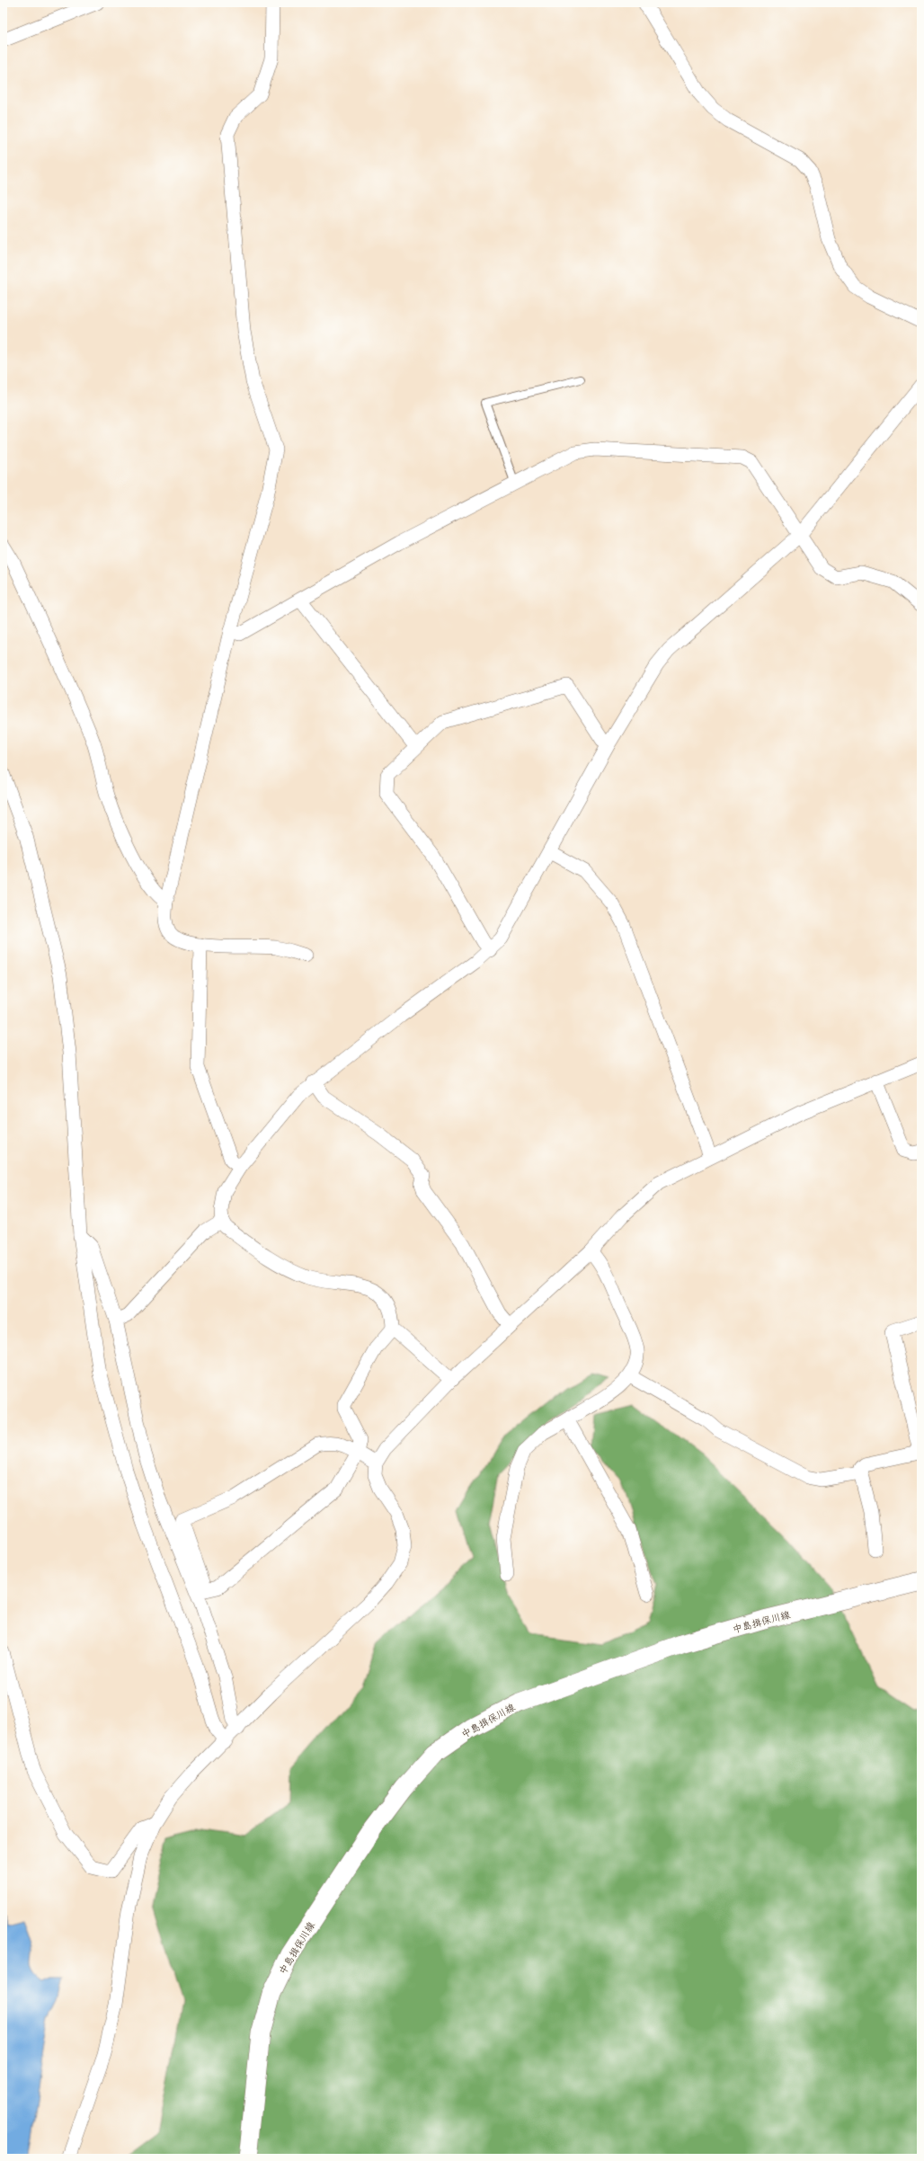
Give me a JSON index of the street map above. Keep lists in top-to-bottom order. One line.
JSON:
{"streets":{"main road":["中島揖保川線"]}}
